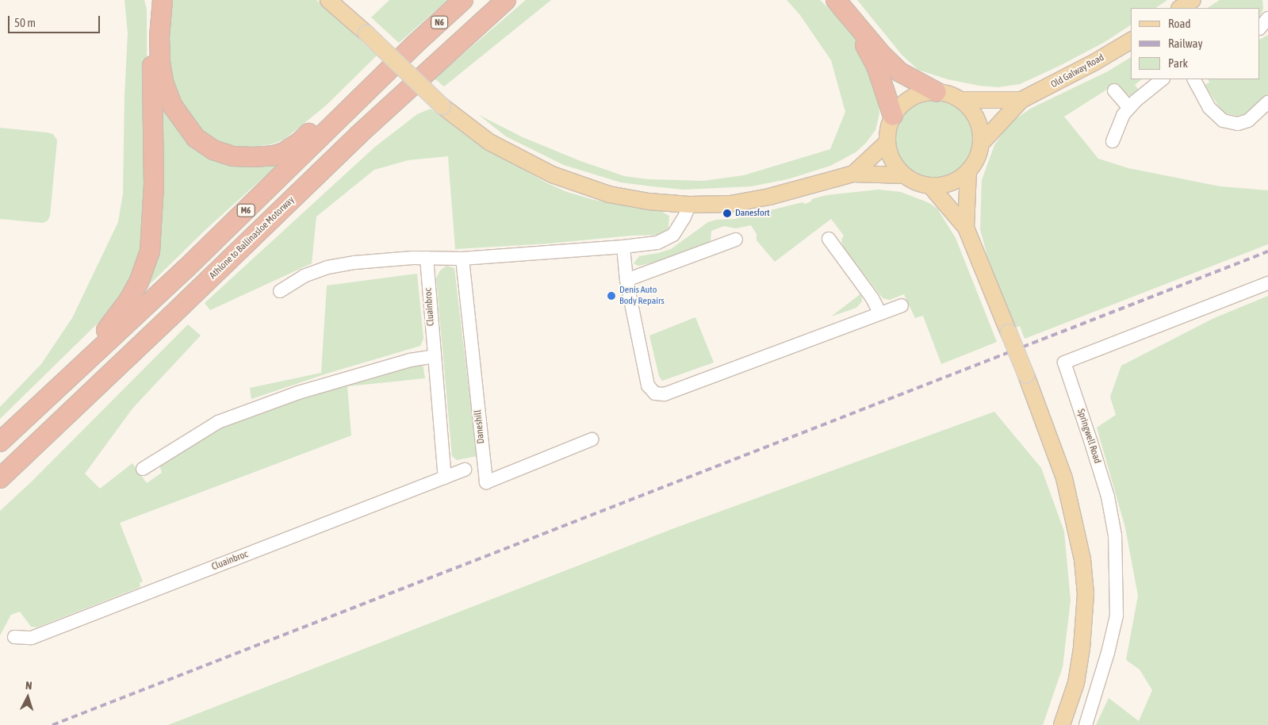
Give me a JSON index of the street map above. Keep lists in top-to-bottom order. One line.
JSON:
{"streets":{"highway":["N6","M6","Athlone to Ballinasloe Motorway"],"main road":["Old Galway Road"],"street":["Cluainbroc","Daneshill","Springwell Road"]},"crossings":[["N6","M6"]],"places":["Danesfort","Denis Auto Body Repairs"],"legend":["Road","Railway","Park"],"scale_bar":"50 m","north":"top"}
